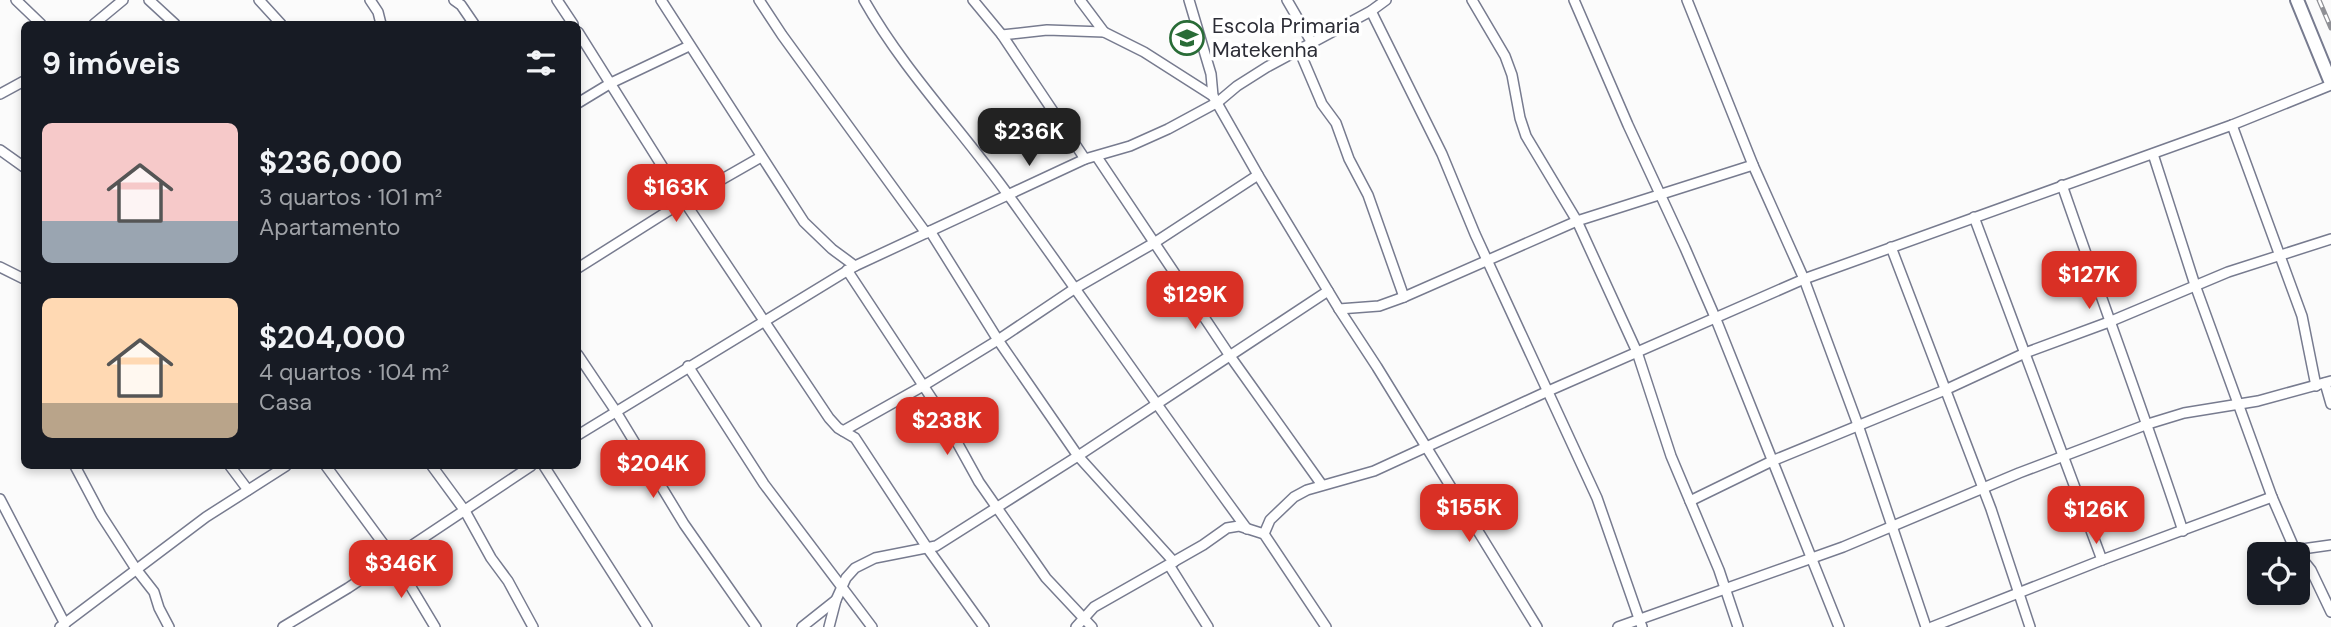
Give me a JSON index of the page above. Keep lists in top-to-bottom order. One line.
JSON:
{"places":{"school or university":["Escola Primaria Matekenha"]},"page":{"heading":"9 imóveis","list":[{"name":"$236,000","note":"3 quartos · 101 m² · Apartamento"},{"name":"$204,000","note":"4 quartos · 104 m² · Casa"}],"price":["$236K","$163K","$127K","$129K","$238K","$204K","$155K","$126K","$346K"]}}
